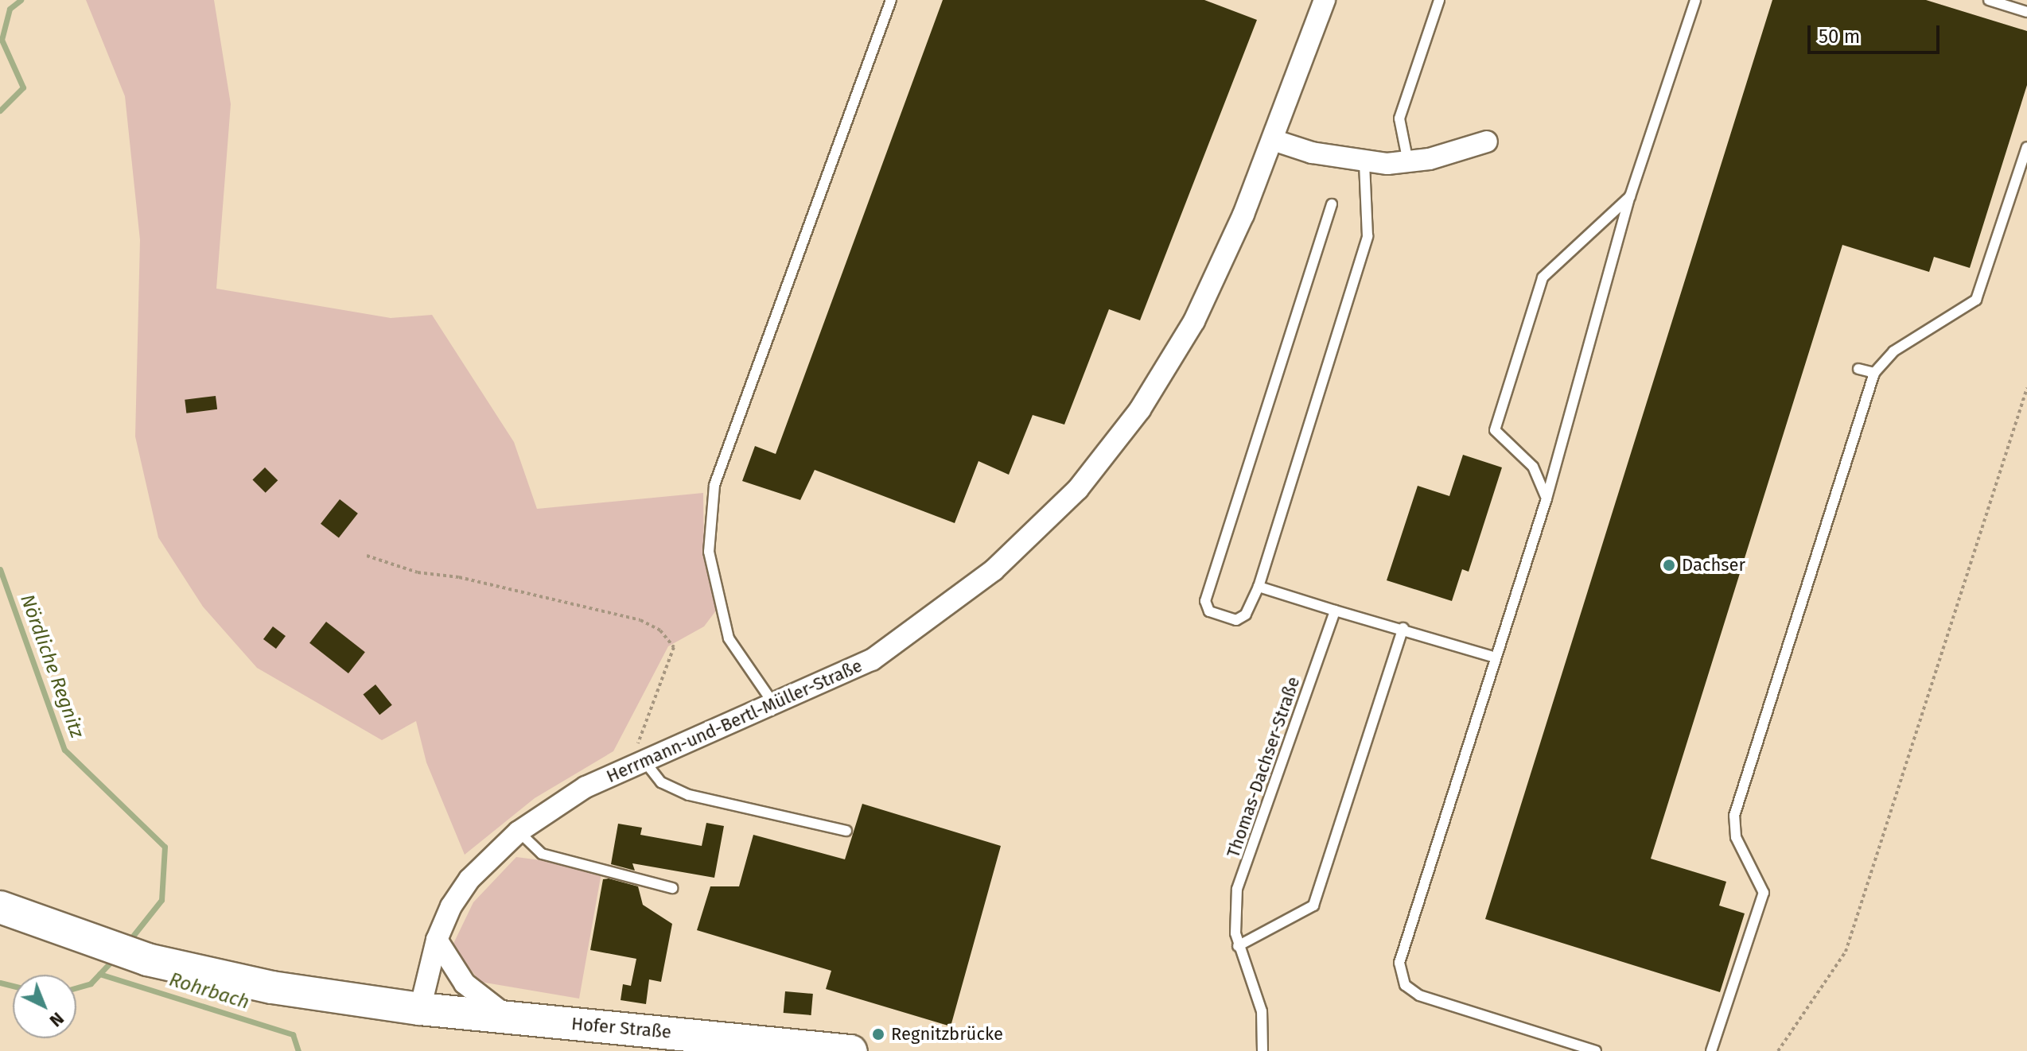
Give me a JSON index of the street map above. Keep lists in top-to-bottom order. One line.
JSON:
{"streets":{"main road":["Hofer Straße"],"street":["Herrmann-und-Bertl-Müller-Straße"],"lane":["Thomas-Dachser-Straße"]},"crossings":[["Herrmann-und-Bertl-Müller-Straße","Hofer Straße"]],"water":["Nördliche Regnitz","Rohrbach"],"places":["Dachser","Regnitzbrücke"],"scale_bar":"50 m","north":"bottom right"}
